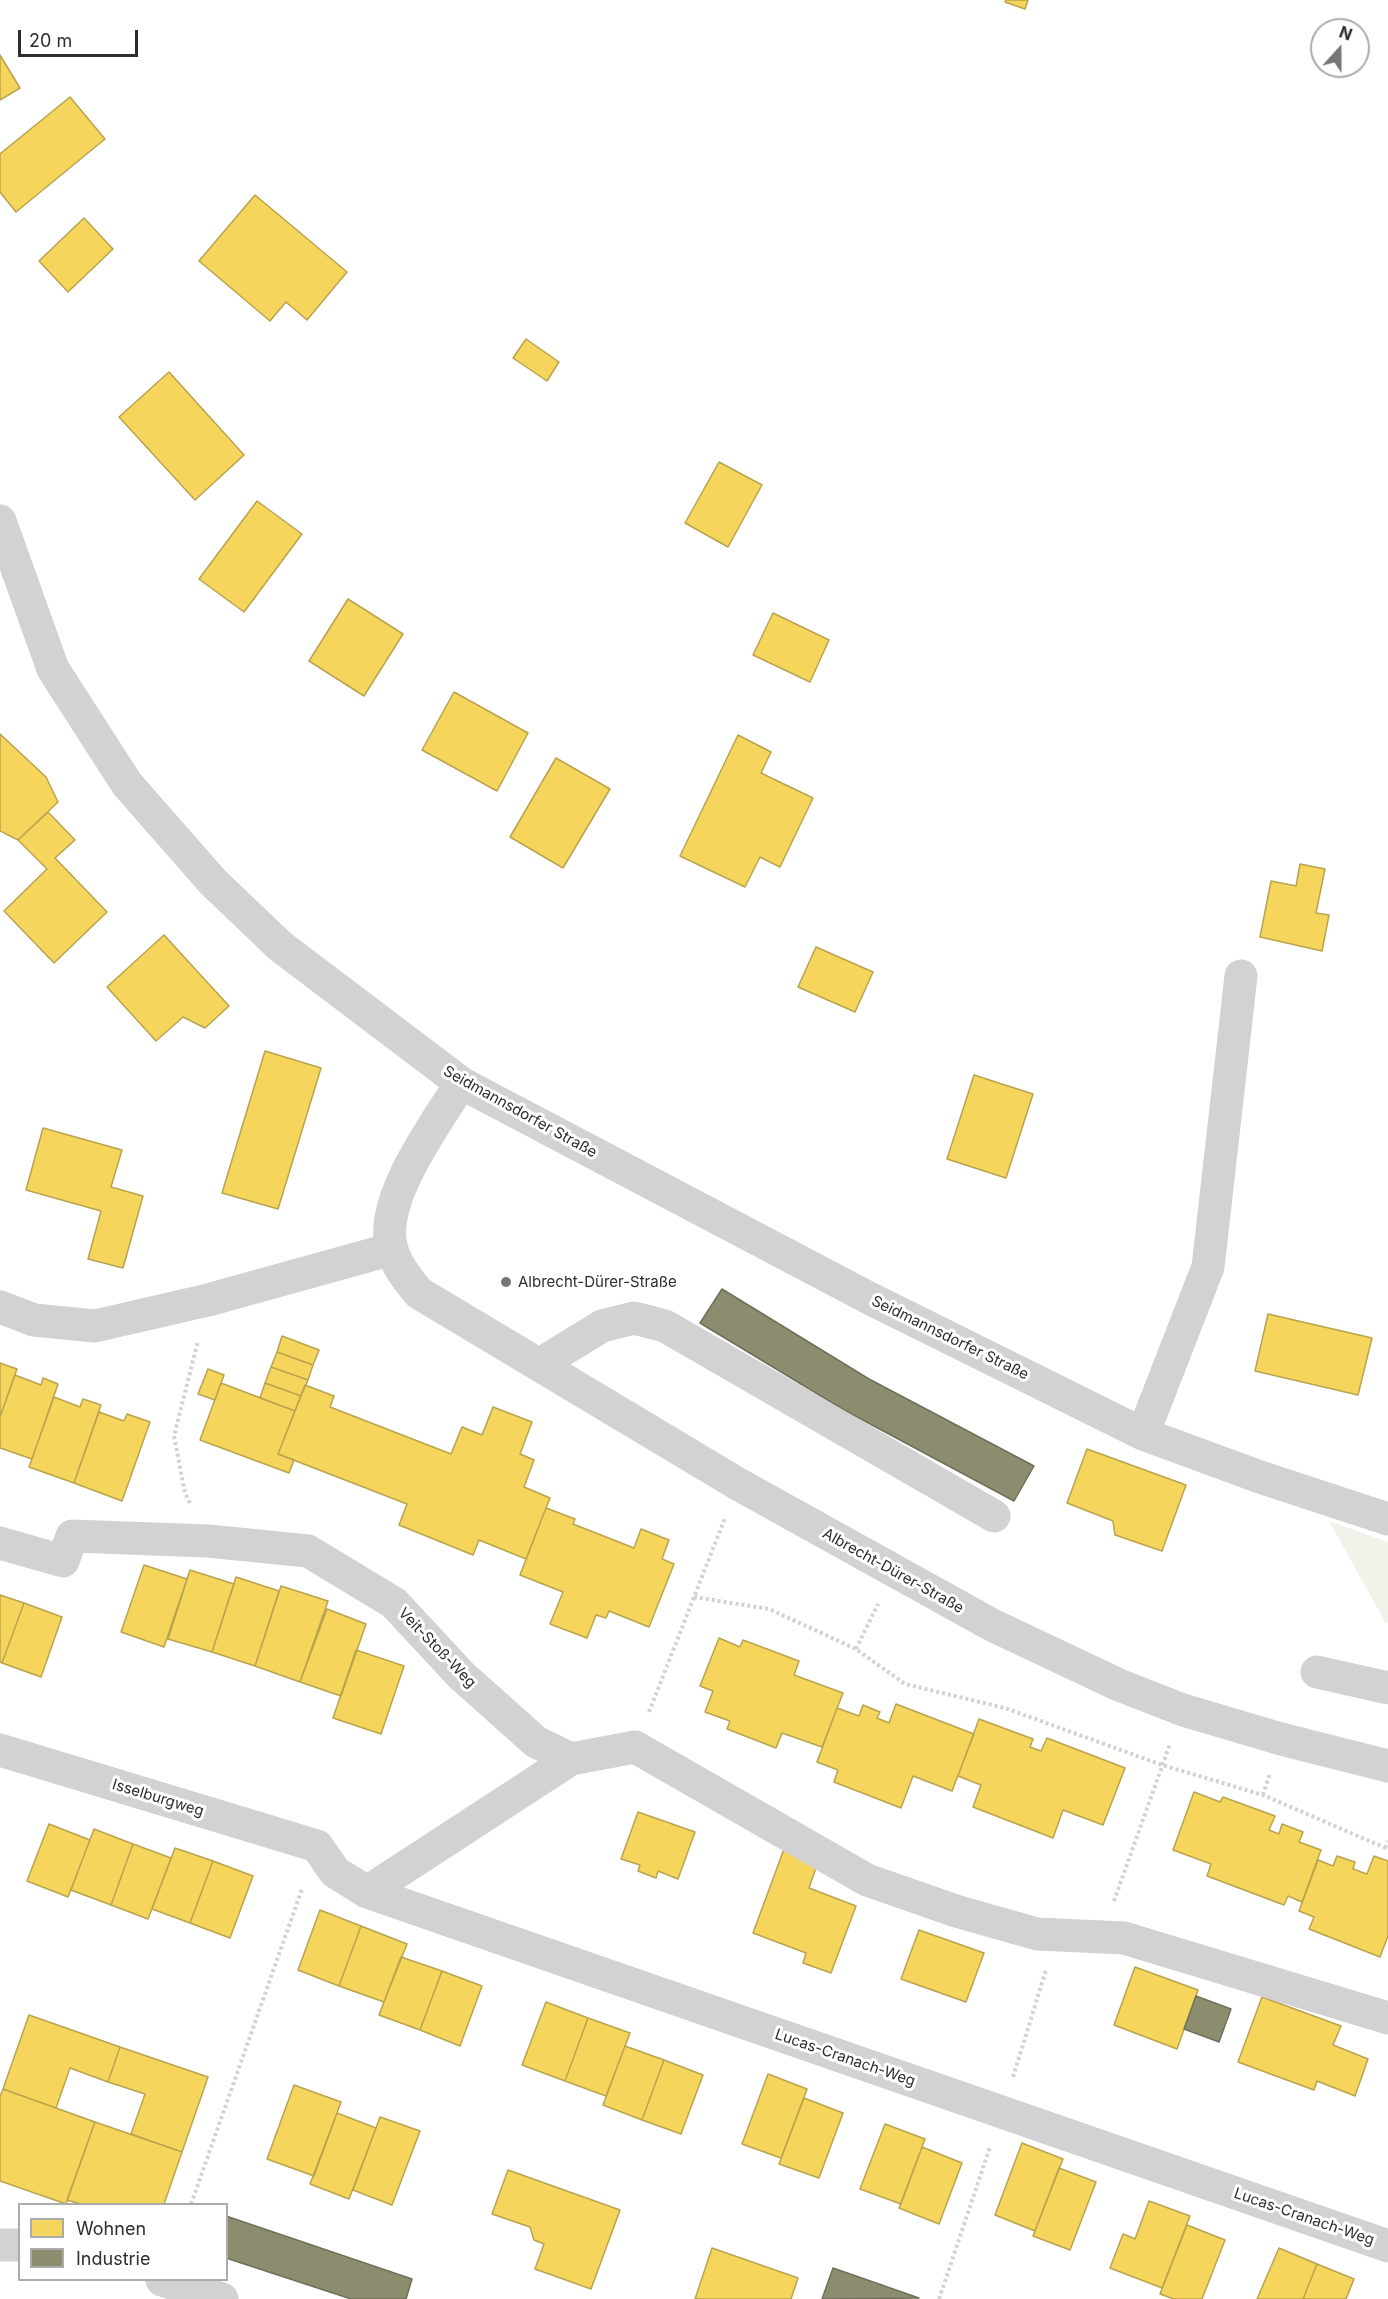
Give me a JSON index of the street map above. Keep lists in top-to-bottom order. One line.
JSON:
{"streets":{"street":["Seidmannsdorfer Straße","Albrecht-Dürer-Straße","Veit-Stoß-Weg","Isselburgweg","Lucas-Cranach-Weg"]},"crossings":[["Seidmannsdorfer Straße","Albrecht-Dürer-Straße"],["Isselburgweg","Lucas-Cranach-Weg"]],"places":["Albrecht-Dürer-Straße"],"legend":["Wohnen","Industrie"],"scale_bar":"20 m","north":"top"}
